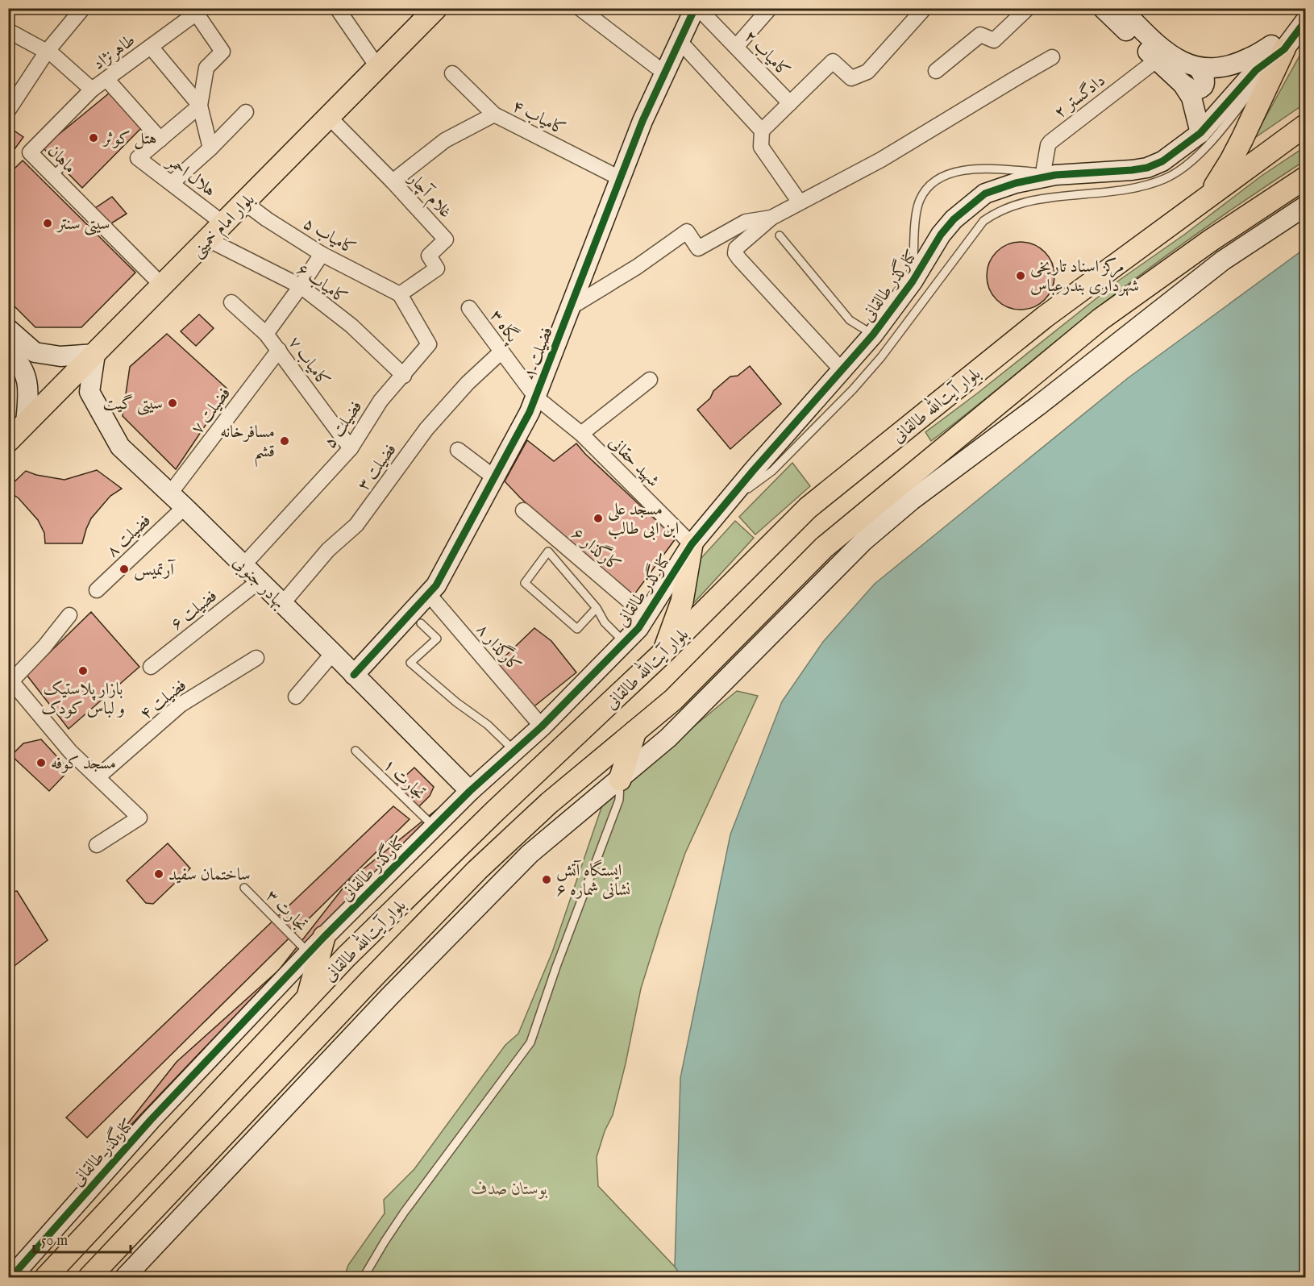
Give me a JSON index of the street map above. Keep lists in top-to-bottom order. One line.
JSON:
{"streets":{"main road":["بلوار امام خمینی","بلوار آیت‌الله طالقانی"],"street":["طاهرنژاد","کامیاب ۲","دادگستر ۲","کامیاب ۴","ماهان","هلال احمر","غلام آچار","کامیاب ۵","کامیاب ۶","کنارگذر طالقانی","پگاه ۳","فضیلت ۱","کامیاب ۷","فضیلت ۷","فضیلت ۵","شهید حقانی","فضیلت ۳","فضیلت ۸","کارگذار ۶","بهادر جنوبی","فضیلت ۶","کارگذار ۸","فضیلت ۴"],"lane":["تجارت ۱","تجارت ۳"]},"crossings":[["طاهرنژاد","ماهان"],["کامیاب ۲","فضیلت ۱"],["دادگستر ۲","کنارگذر طالقانی"],["کامیاب ۴","فضیلت ۱"],["ماهان","بلوار امام خمینی"],["هلال احمر","بلوار امام خمینی"],["غلام آچار","بلوار امام خمینی"],["غلام آچار","کامیاب ۵"],["غلام آچار","فضیلت ۵"],["بلوار امام خمینی","کامیاب ۵"],["بلوار امام خمینی","کامیاب ۶"],["بلوار امام خمینی","بهادر جنوبی"],["کامیاب ۵","فضیلت ۵"],["کامیاب ۶","فضیلت ۵"],["کنارگذر طالقانی","شهید حقانی"],["کنارگذر طالقانی","کارگذار ۶"],["کنارگذر طالقانی","بهادر جنوبی"],["کنارگذر طالقانی","کارگذار ۸"],["کنارگذر طالقانی","تجارت ۱"],["کنارگذر طالقانی","تجارت ۳"],["پگاه ۳","فضیلت ۱"],["پگاه ۳","شهید حقانی"],["پگاه ۳","فضیلت ۳"],["فضیلت ۱","بهادر جنوبی"],["فضیلت ۱","کارگذار ۸"],["کامیاب ۷","فضیلت ۷"],["کامیاب ۷","فضیلت ۵"],["فضیلت ۷","بهادر جنوبی"],["فضیلت ۵","بهادر جنوبی"],["فضیلت ۳","بهادر جنوبی"],["فضیلت ۸","بهادر جنوبی"],["بهادر جنوبی","فضیلت ۶"]],"parks":["بوستان صدف"],"places":["هتل کوثر","سیتی سنتر","مرکز اسناد تاریخی شهرداری بندرعباس","سیتی گیت","مسافرخانه قشم","مسجد علی ابن ابی طالب","آرتمیس","بازار پلاستیک و لباس کودک","مسجد کوفه","ساختمان سفید","ایستگاه آتش نشانی شماره ۶"],"scale_bar":"50 m"}
